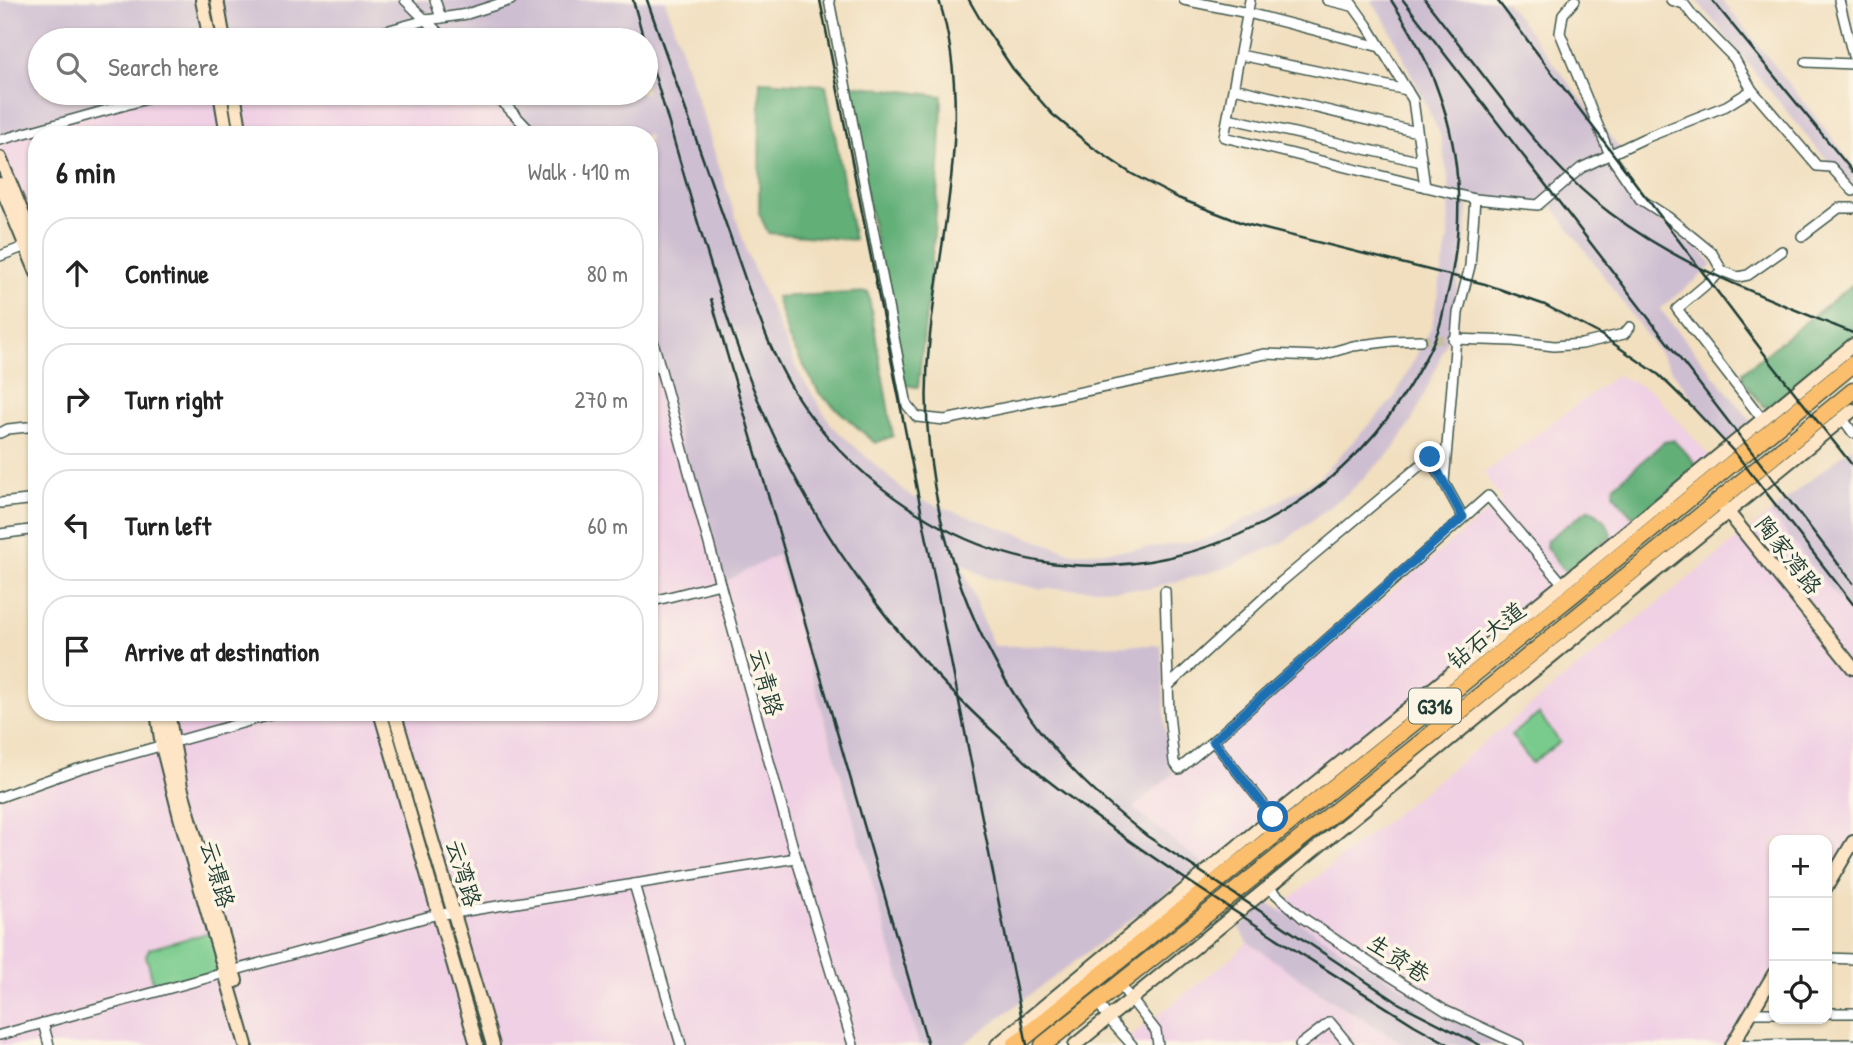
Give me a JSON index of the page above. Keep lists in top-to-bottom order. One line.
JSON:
{"streets":{"highway":["钻石大道","G316"],"street":["陶家湾路","云青路","云湾路","云璟路","生资巷"]},"crossings":[["陶家湾路","钻石大道"]],"page":{"search":"Search here","heading":["6 min","Walk · 410 m"],"list":[["Continue","80 m"],["Turn right","270 m"],["Turn left","60 m"],"Arrive at destination"],"map_buttons":["+","−"]}}
